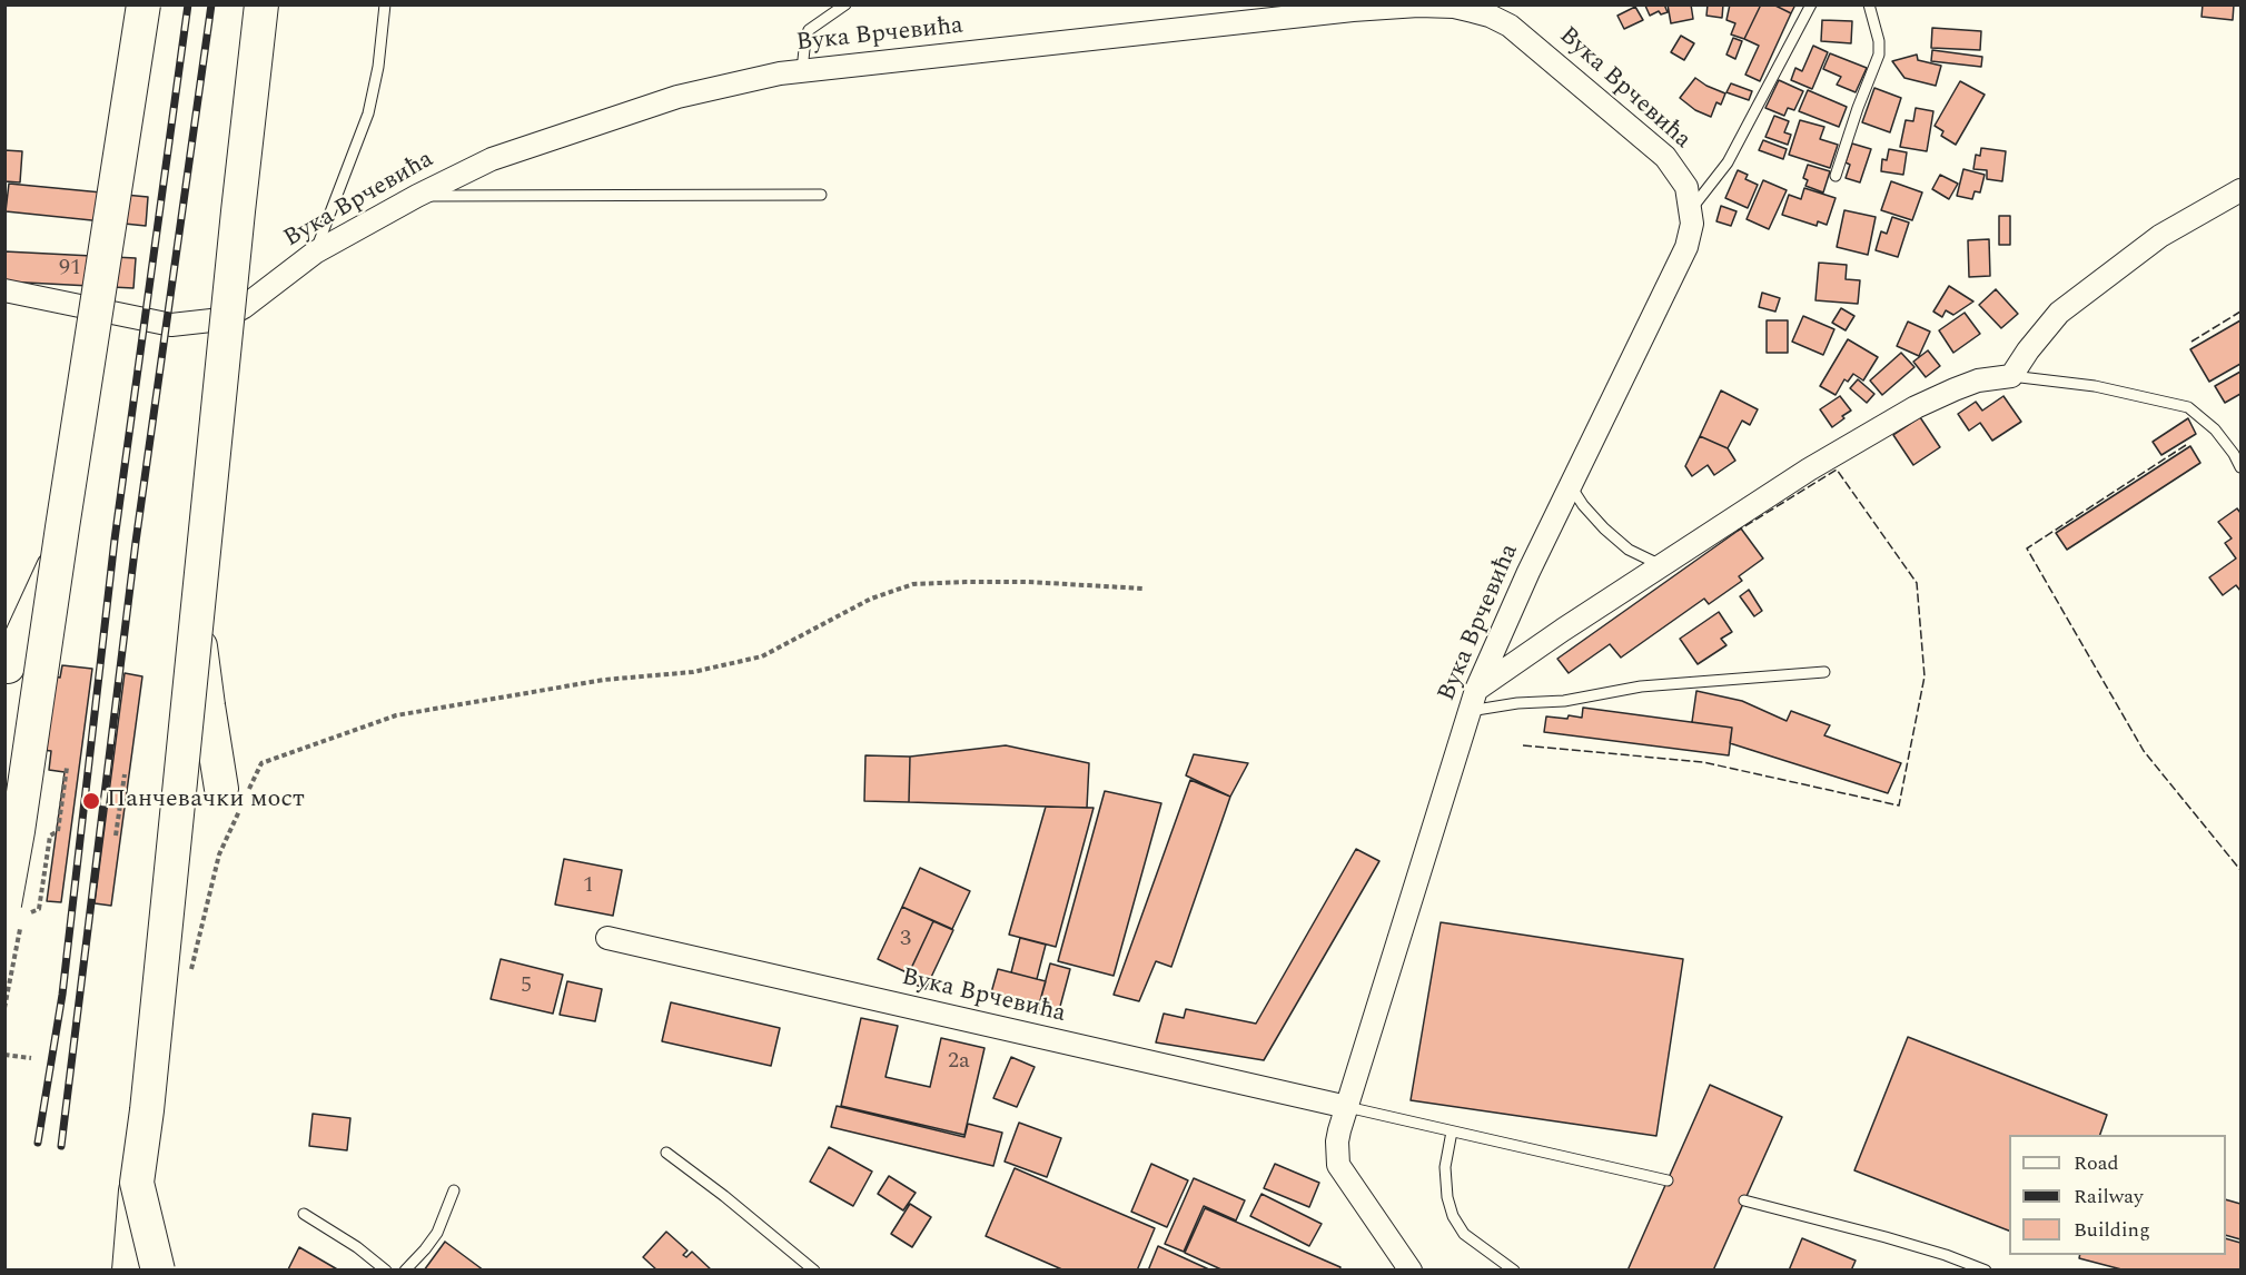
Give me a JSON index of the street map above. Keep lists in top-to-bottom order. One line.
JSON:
{"streets":{"street":["Вука Врчевића"]},"places":["Панчевачки мост"],"house_numbers":["91","1","3","5","2a"],"legend":["Road","Railway","Building"]}
